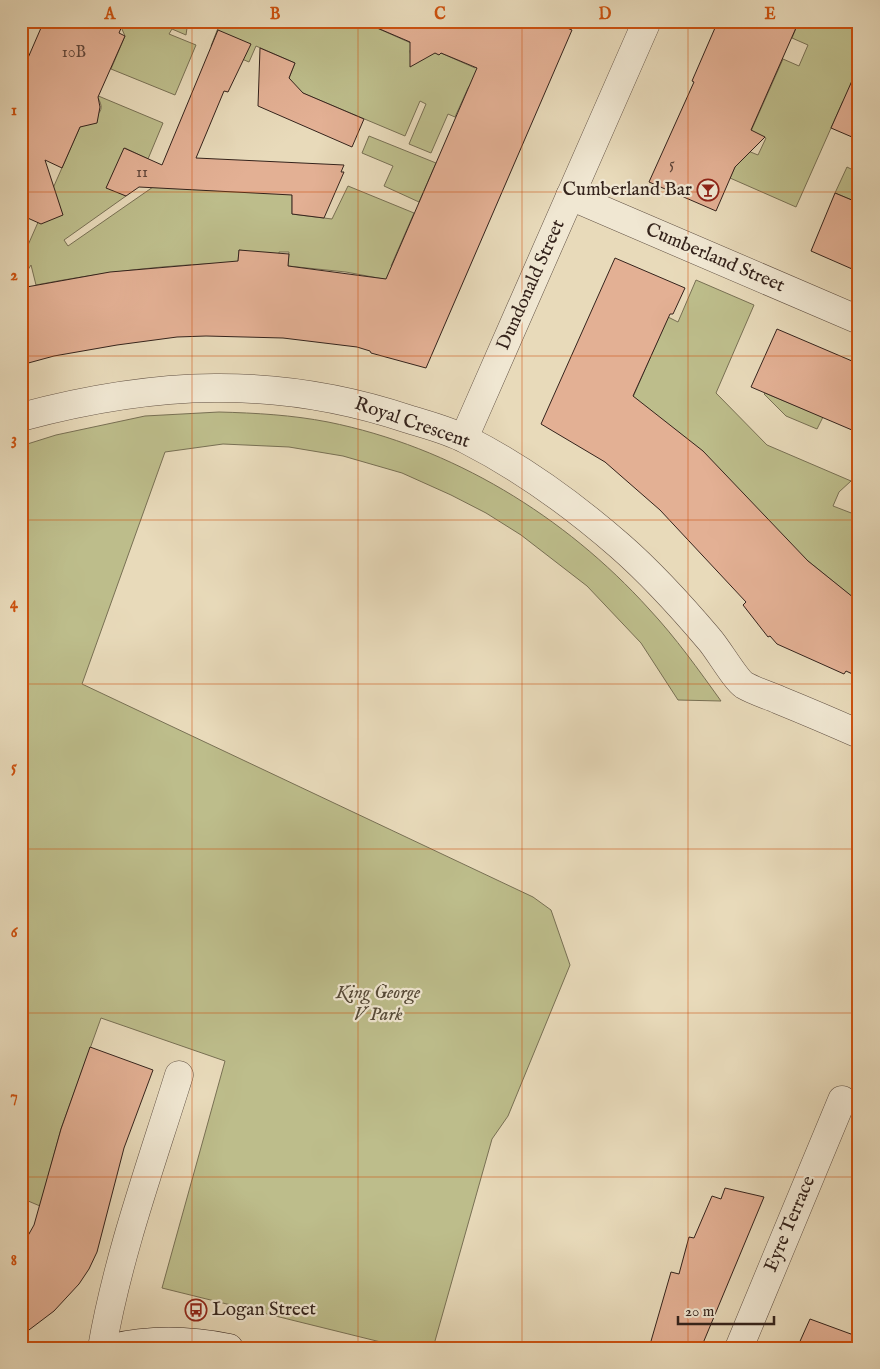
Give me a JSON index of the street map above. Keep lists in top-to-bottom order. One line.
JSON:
{"streets":{"street":["Cumberland Street","Dundonald Street","Royal Crescent","Eyre Terrace"]},"crossings":[["Cumberland Street","Dundonald Street"],["Dundonald Street","Royal Crescent"]],"parks":["King George V Park"],"places":{"bar":["Cumberland Bar"],"bus stop":["Logan Street"]},"house_numbers":["10B","5","11"],"scale_bar":"20 m","grid":{"columns":["A","B","C","D","E"],"rows":["1","2","3","4","5","6","7","8"]}}
